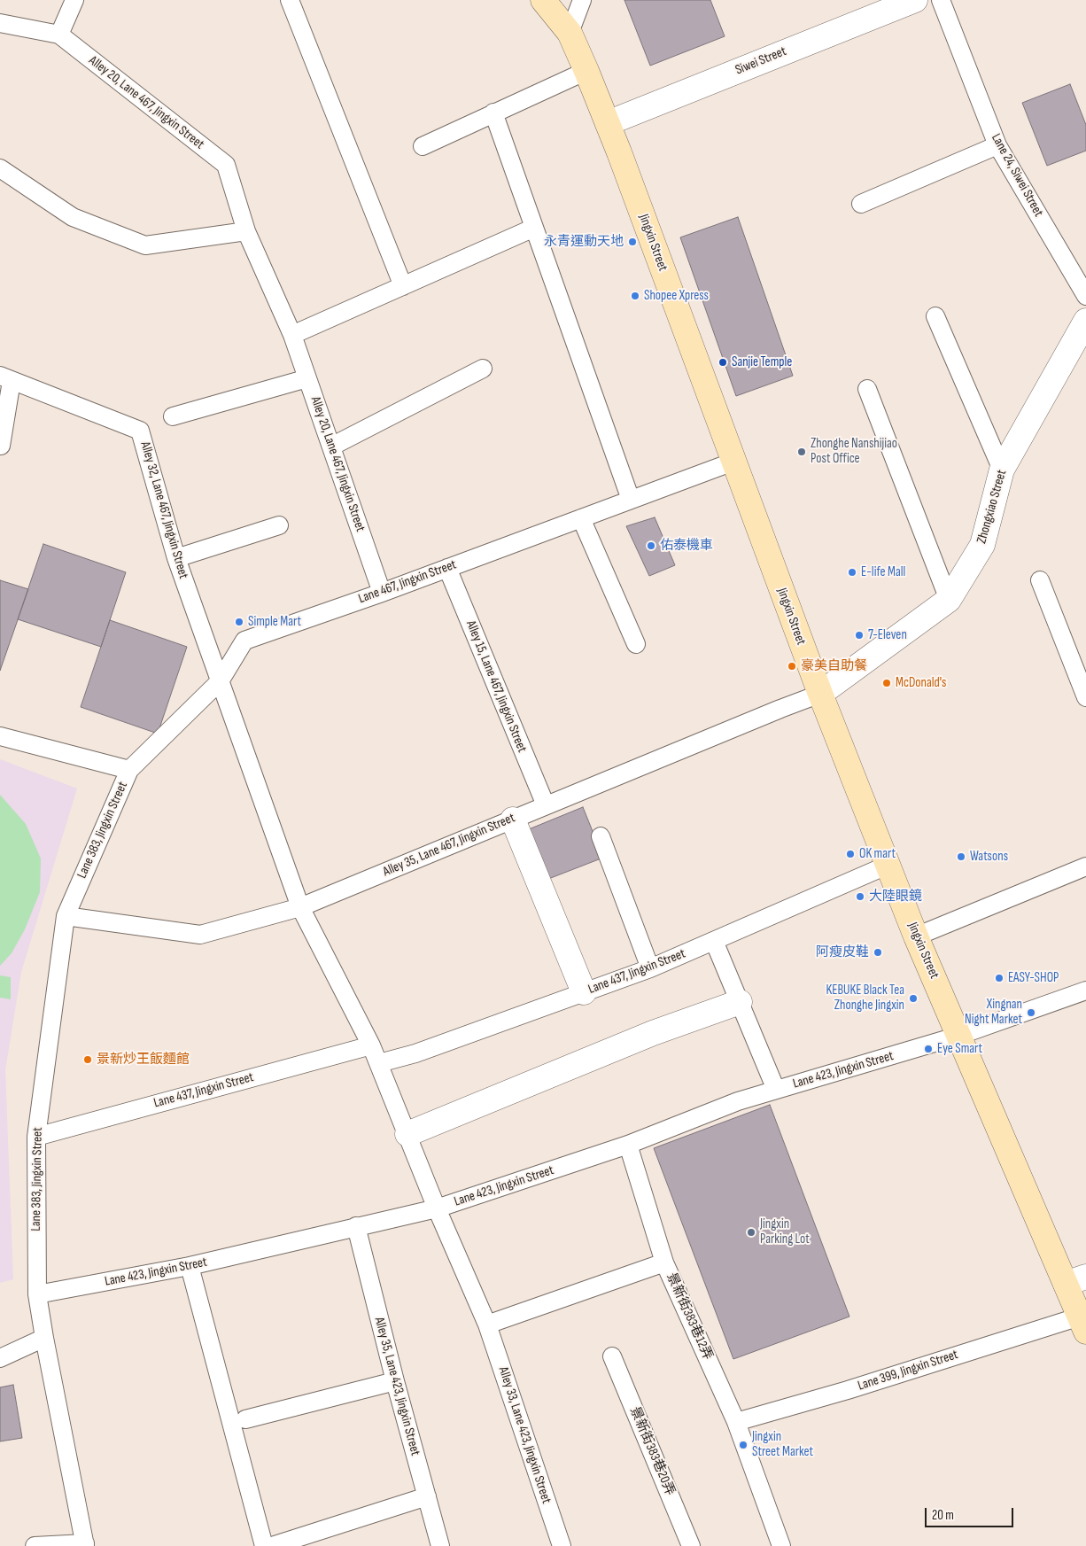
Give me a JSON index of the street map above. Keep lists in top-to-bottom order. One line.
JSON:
{"streets":{"main road":["Jingxin Street"],"street":["Siwei Street","Zhongxiao Street"],"lane":["Alley 20, Lane 467, Jingxin Street","Lane 24, Siwei Street","Alley 32, Lane 467, Jingxin Street","Lane 467, Jingxin Street","Alley 15, Lane 467, Jingxin Street","Lane 383, Jingxin Street","Alley 35, Lane 467, Jingxin Street","Lane 437, Jingxin Street","Lane 423, Jingxin Street","景新街383巷12弄","Lane 399, Jingxin Street","Alley 35, Lane 423, Jingxin Street","Alley 33, Lane 423, Jingxin Street","景新街383巷20弄"]},"crossings":[["Siwei Street","Jingxin Street"],["Alley 20, Lane 467, Jingxin Street","Lane 467, Jingxin Street"],["Jingxin Street","Zhongxiao Street"],["Jingxin Street","Lane 467, Jingxin Street"],["Jingxin Street","Alley 35, Lane 467, Jingxin Street"],["Jingxin Street","Lane 437, Jingxin Street"],["Jingxin Street","Lane 423, Jingxin Street"],["Jingxin Street","Lane 399, Jingxin Street"],["Zhongxiao Street","Alley 35, Lane 467, Jingxin Street"],["Alley 32, Lane 467, Jingxin Street","Lane 467, Jingxin Street"],["Alley 32, Lane 467, Jingxin Street","Alley 35, Lane 467, Jingxin Street"],["Alley 32, Lane 467, Jingxin Street","Lane 437, Jingxin Street"],["Alley 32, Lane 467, Jingxin Street","Alley 33, Lane 423, Jingxin Street"],["Lane 467, Jingxin Street","Alley 15, Lane 467, Jingxin Street"],["Lane 467, Jingxin Street","Lane 383, Jingxin Street"],["Alley 15, Lane 467, Jingxin Street","Alley 35, Lane 467, Jingxin Street"],["Lane 383, Jingxin Street","Alley 35, Lane 467, Jingxin Street"],["Lane 383, Jingxin Street","Lane 437, Jingxin Street"],["Lane 383, Jingxin Street","Lane 423, Jingxin Street"],["Lane 437, Jingxin Street","Alley 33, Lane 423, Jingxin Street"],["Lane 423, Jingxin Street","Alley 35, Lane 423, Jingxin Street"],["Lane 423, Jingxin Street","Alley 33, Lane 423, Jingxin Street"],["景新街383巷12弄","Lane 399, Jingxin Street"],["景新街383巷12弄","Alley 33, Lane 423, Jingxin Street"]],"places":["永青運動天地","Shopee Xpress","Sanjie Temple","Zhonghe Nanshijiao Post Office","佑泰機車","E-life Mall","Simple Mart","7-Eleven","豪美自助餐","McDonald's","OK mart","Watsons","大陸眼鏡","阿瘦皮鞋","EASY-SHOP","KEBUKE Black Tea Zhonghe Jingxin","Xingnan Night Market","Eye Smart","景新炒王飯麵館","Jingxin Parking Lot","Jingxin Street Market"],"scale_bar":"20 m"}
